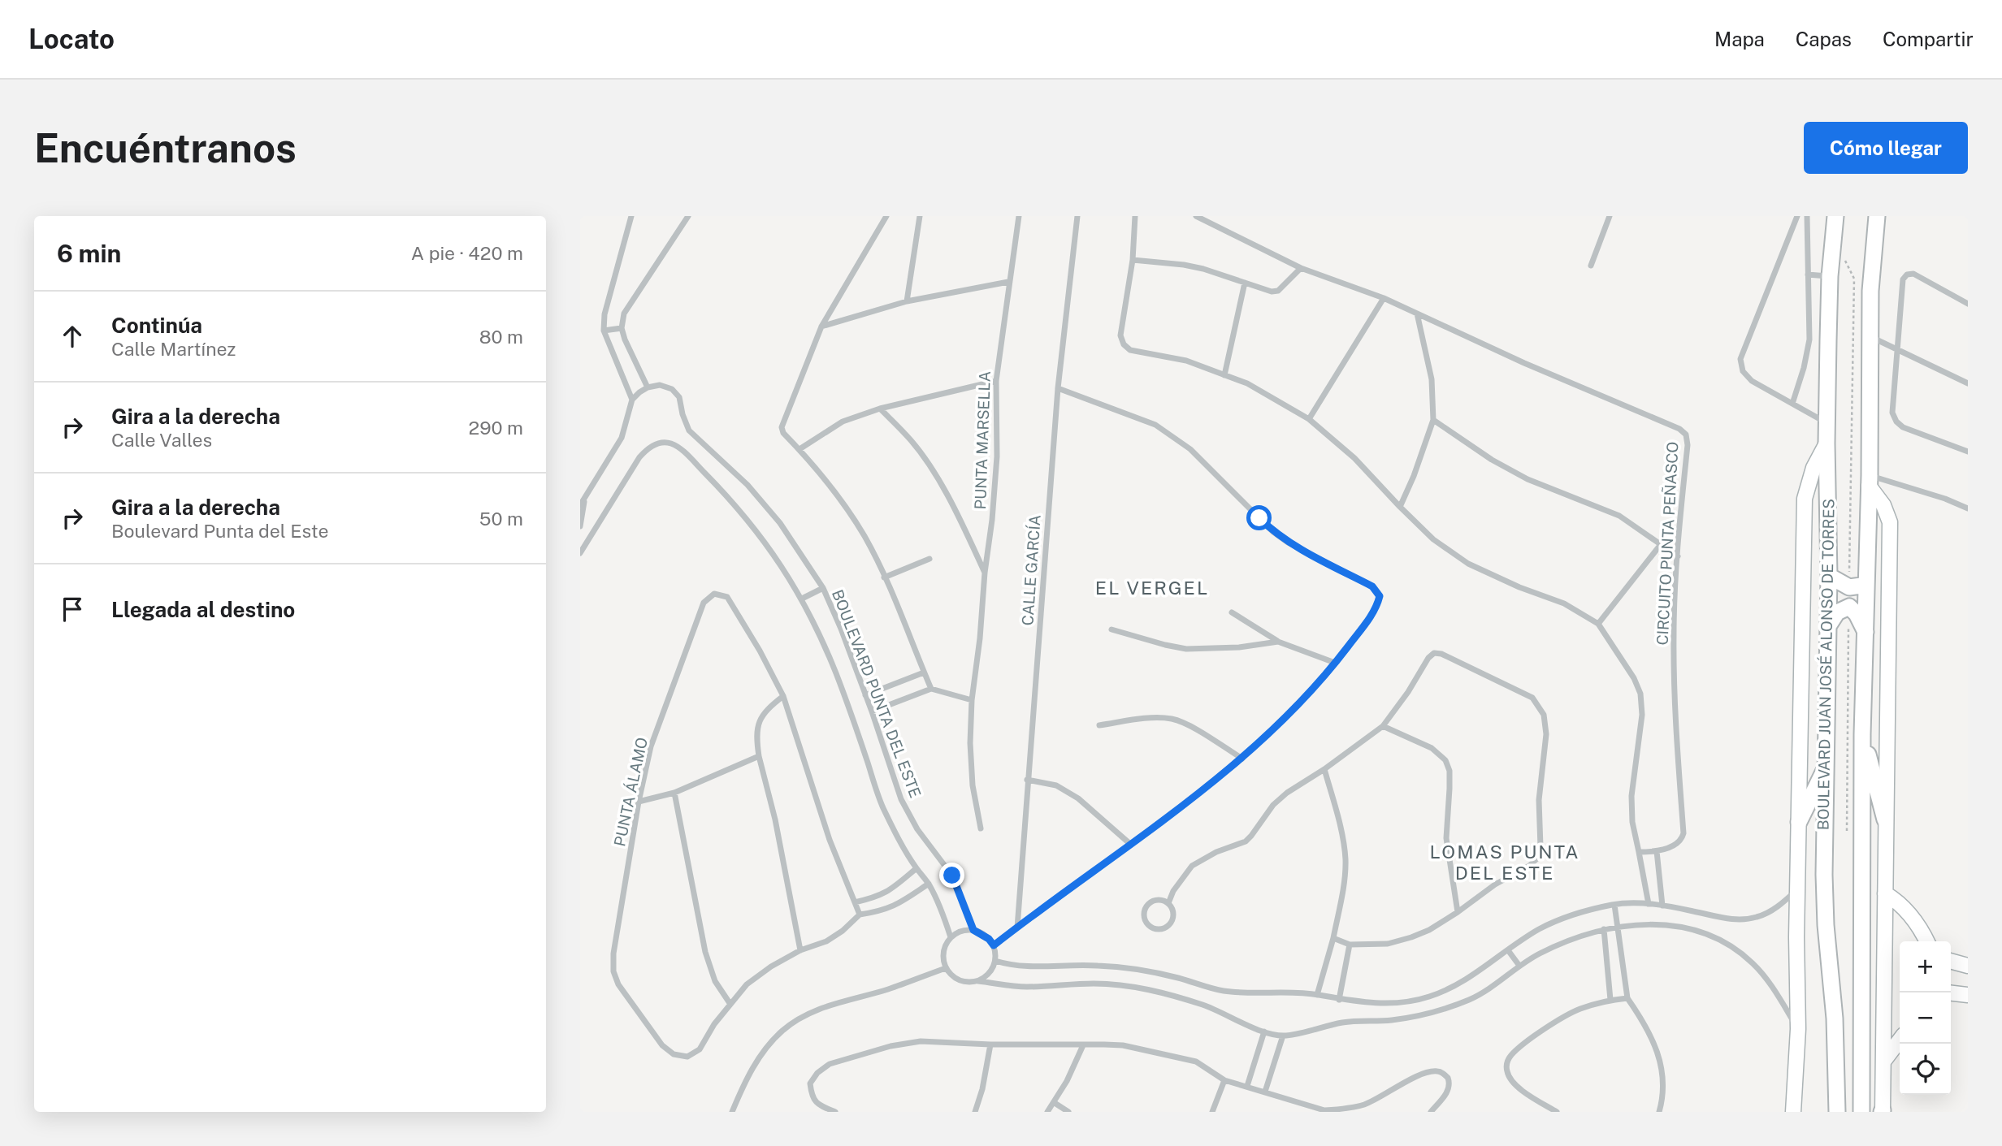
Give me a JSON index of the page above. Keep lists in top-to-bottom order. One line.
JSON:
{"streets":{"main road":["BOULEVARD JUAN JOSÉ ALONSO DE TORRES"],"street":["PUNTA MARSELLA","CIRCUITO PUNTA PEÑASCO","CALLE GARCÍA","BOULEVARD PUNTA DEL ESTE","PUNTA ÁLAMO"]},"districts":["EL VERGEL","LOMAS PUNTA DEL ESTE"],"page":{"header":"Locato","nav":["Mapa","Capas","Compartir"],"buttons":"Cómo llegar","title":"Encuéntranos","heading":["6 min","A pie · 420 m"],"list":[["Continúa","Calle Martínez","80 m"],["Gira a la derecha","Calle Valles","290 m"],["Gira a la derecha","Boulevard Punta del Este","50 m"],"Llegada al destino"],"map_buttons":["+","−"]}}
